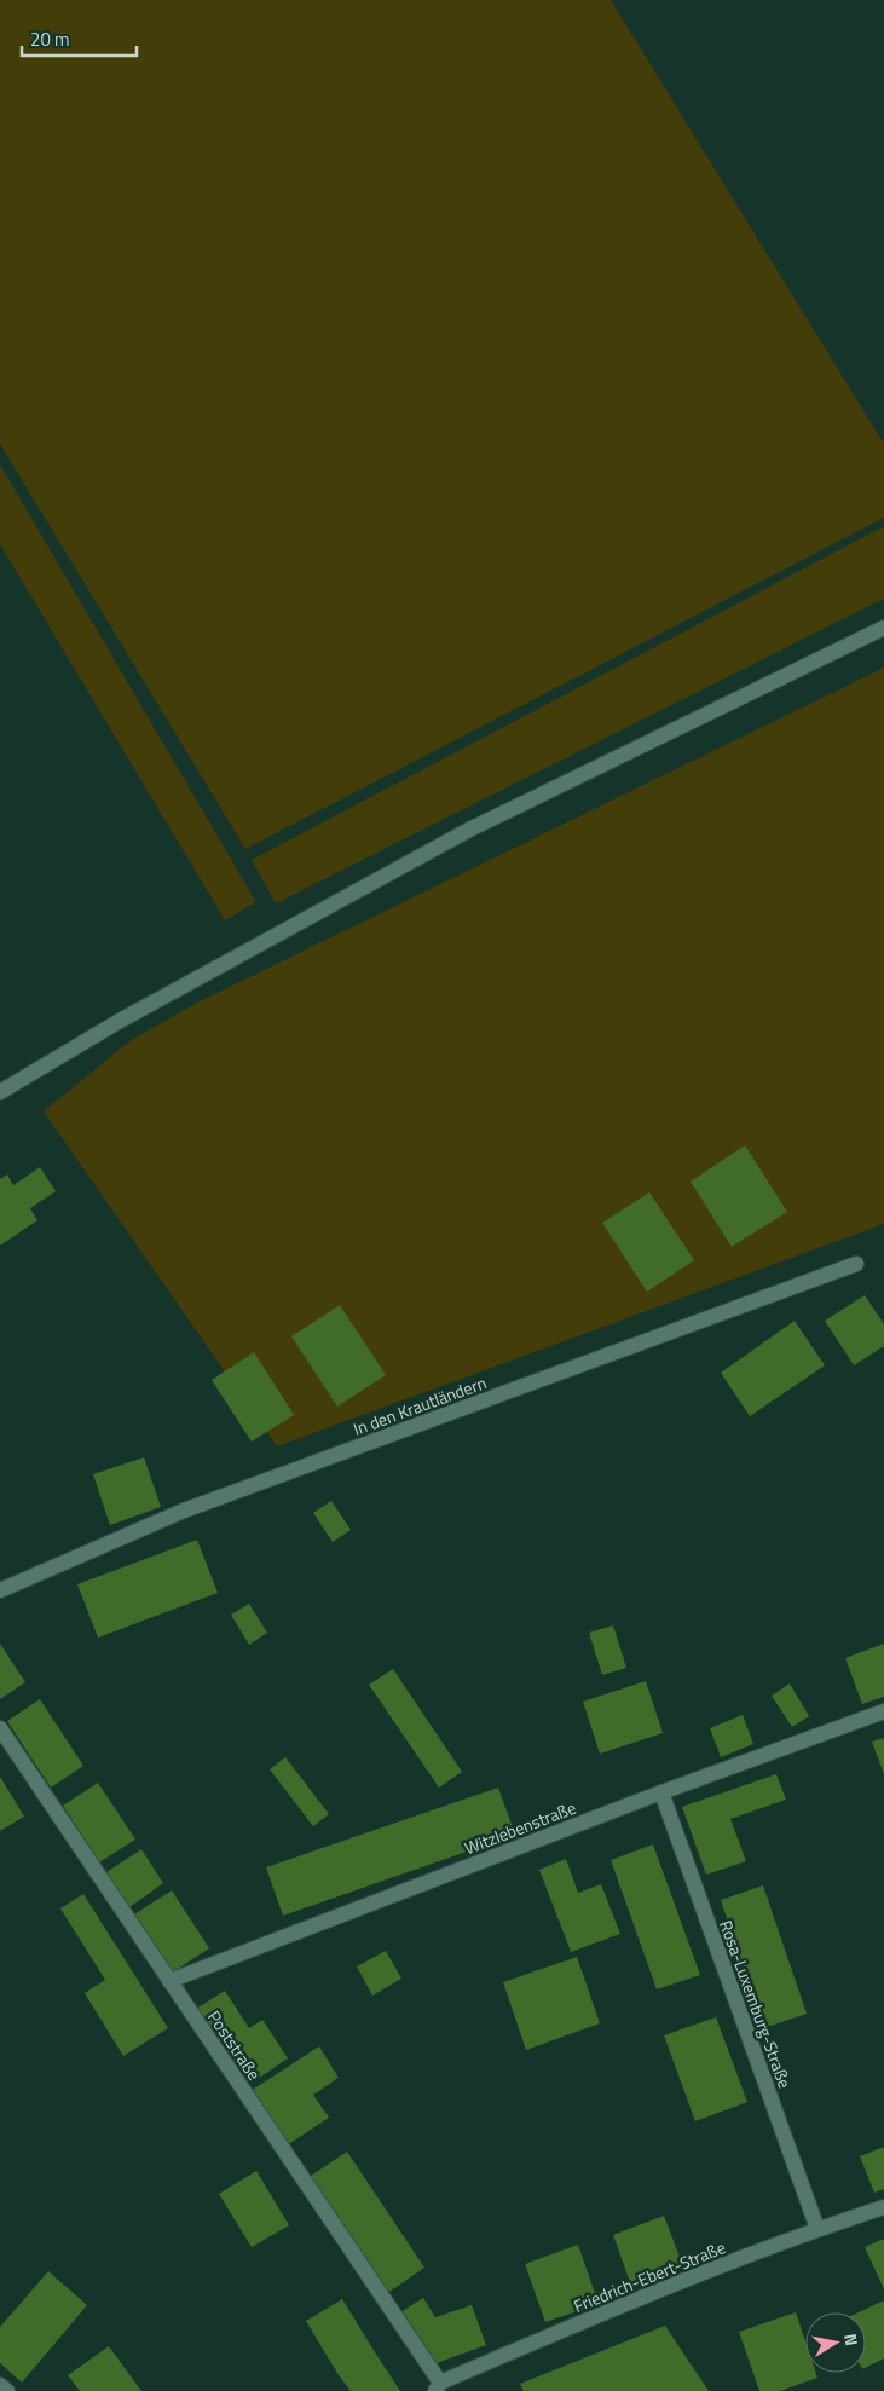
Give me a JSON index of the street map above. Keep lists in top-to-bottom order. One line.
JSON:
{"streets":{"street":["In den Krautländern","Witzlebenstraße","Rosa-Luxemburg-Straße","Poststraße","Friedrich-Ebert-Straße"]},"crossings":[["Witzlebenstraße","Rosa-Luxemburg-Straße"],["Witzlebenstraße","Poststraße"],["Rosa-Luxemburg-Straße","Friedrich-Ebert-Straße"],["Poststraße","Friedrich-Ebert-Straße"]],"scale_bar":"20 m","north":"right"}
